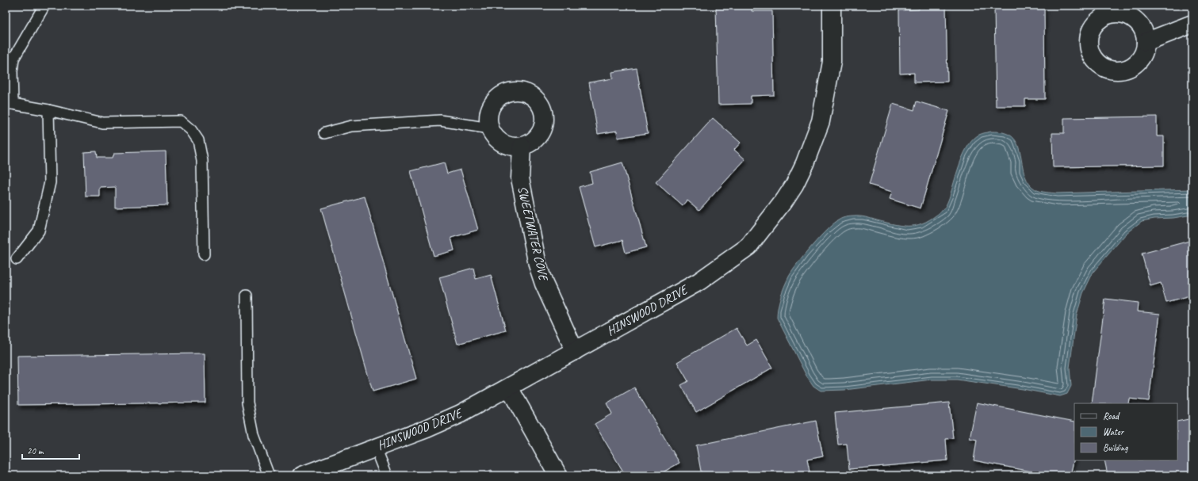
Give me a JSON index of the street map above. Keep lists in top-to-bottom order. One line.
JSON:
{"streets":{"street":["SWEETWATER COVE","HINSWOOD DRIVE"]},"crossings":[["SWEETWATER COVE","HINSWOOD DRIVE"]],"legend":["Road","Water","Building"],"scale_bar":"20 m"}
